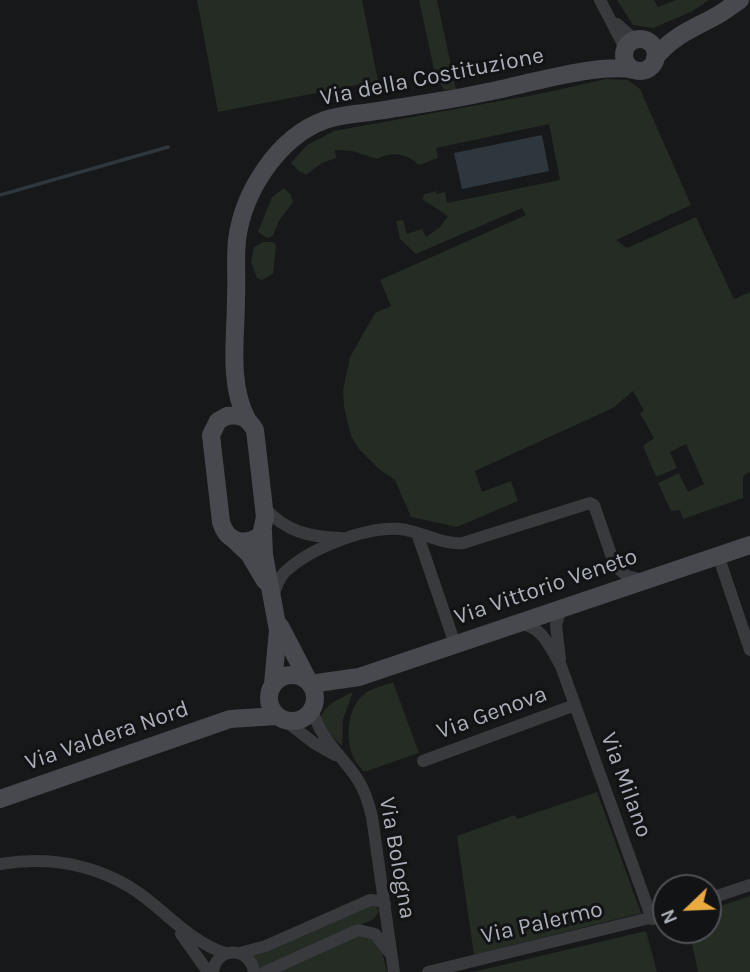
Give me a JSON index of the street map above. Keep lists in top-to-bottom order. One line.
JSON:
{"streets":{"street":["Via della Costituzione","Via Vittorio Veneto","Via Genova","Via Valdera Nord","Via Milano","Via Bologna","Via Palermo"]},"crossings":[["Via della Costituzione","Via Vittorio Veneto"],["Via della Costituzione","Via Valdera Nord"],["Via Vittorio Veneto","Via Valdera Nord"],["Via Vittorio Veneto","Via Milano"],["Via Vittorio Veneto","Via Bologna"],["Via Genova","Via Milano"],["Via Valdera Nord","Via Bologna"],["Via Milano","Via Palermo"]],"north":"bottom left"}
